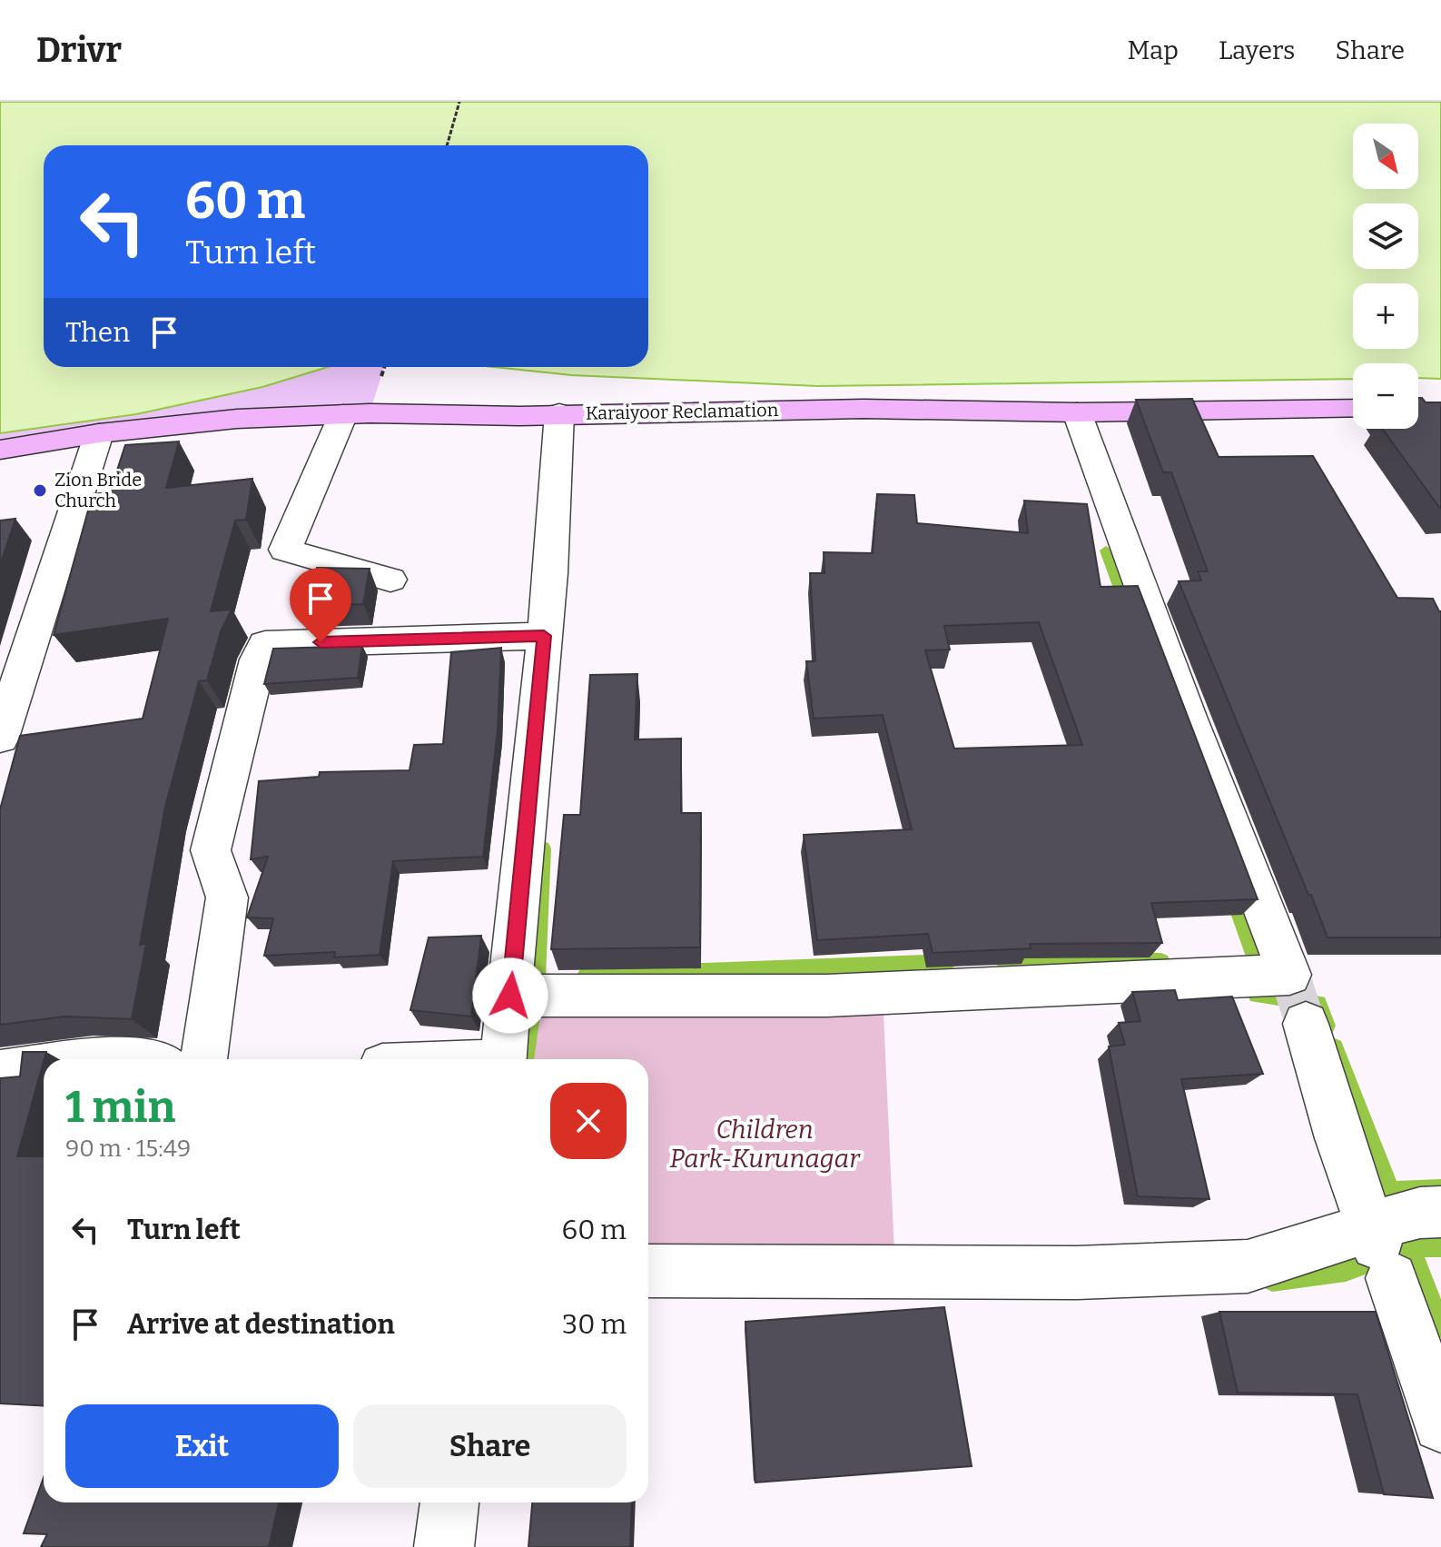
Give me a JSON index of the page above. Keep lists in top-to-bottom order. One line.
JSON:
{"streets":{"main road":["Karaiyoor Reclamation"]},"parks":["Children Park-Kurunagar"],"places":["Zion Bride Church"],"north":"bottom right","page":{"header":"Drivr","nav":["Map","Layers","Share"],"map_buttons":["+","−"],"turn":["60 m","Turn left"],"then":"Then","heading":["1 min","90 m · 15:49"],"list":[{"name":"Turn left","value":"60 m"},{"name":"Arrive at destination","value":"30 m"}],"buttons":["Exit","Share"]}}
